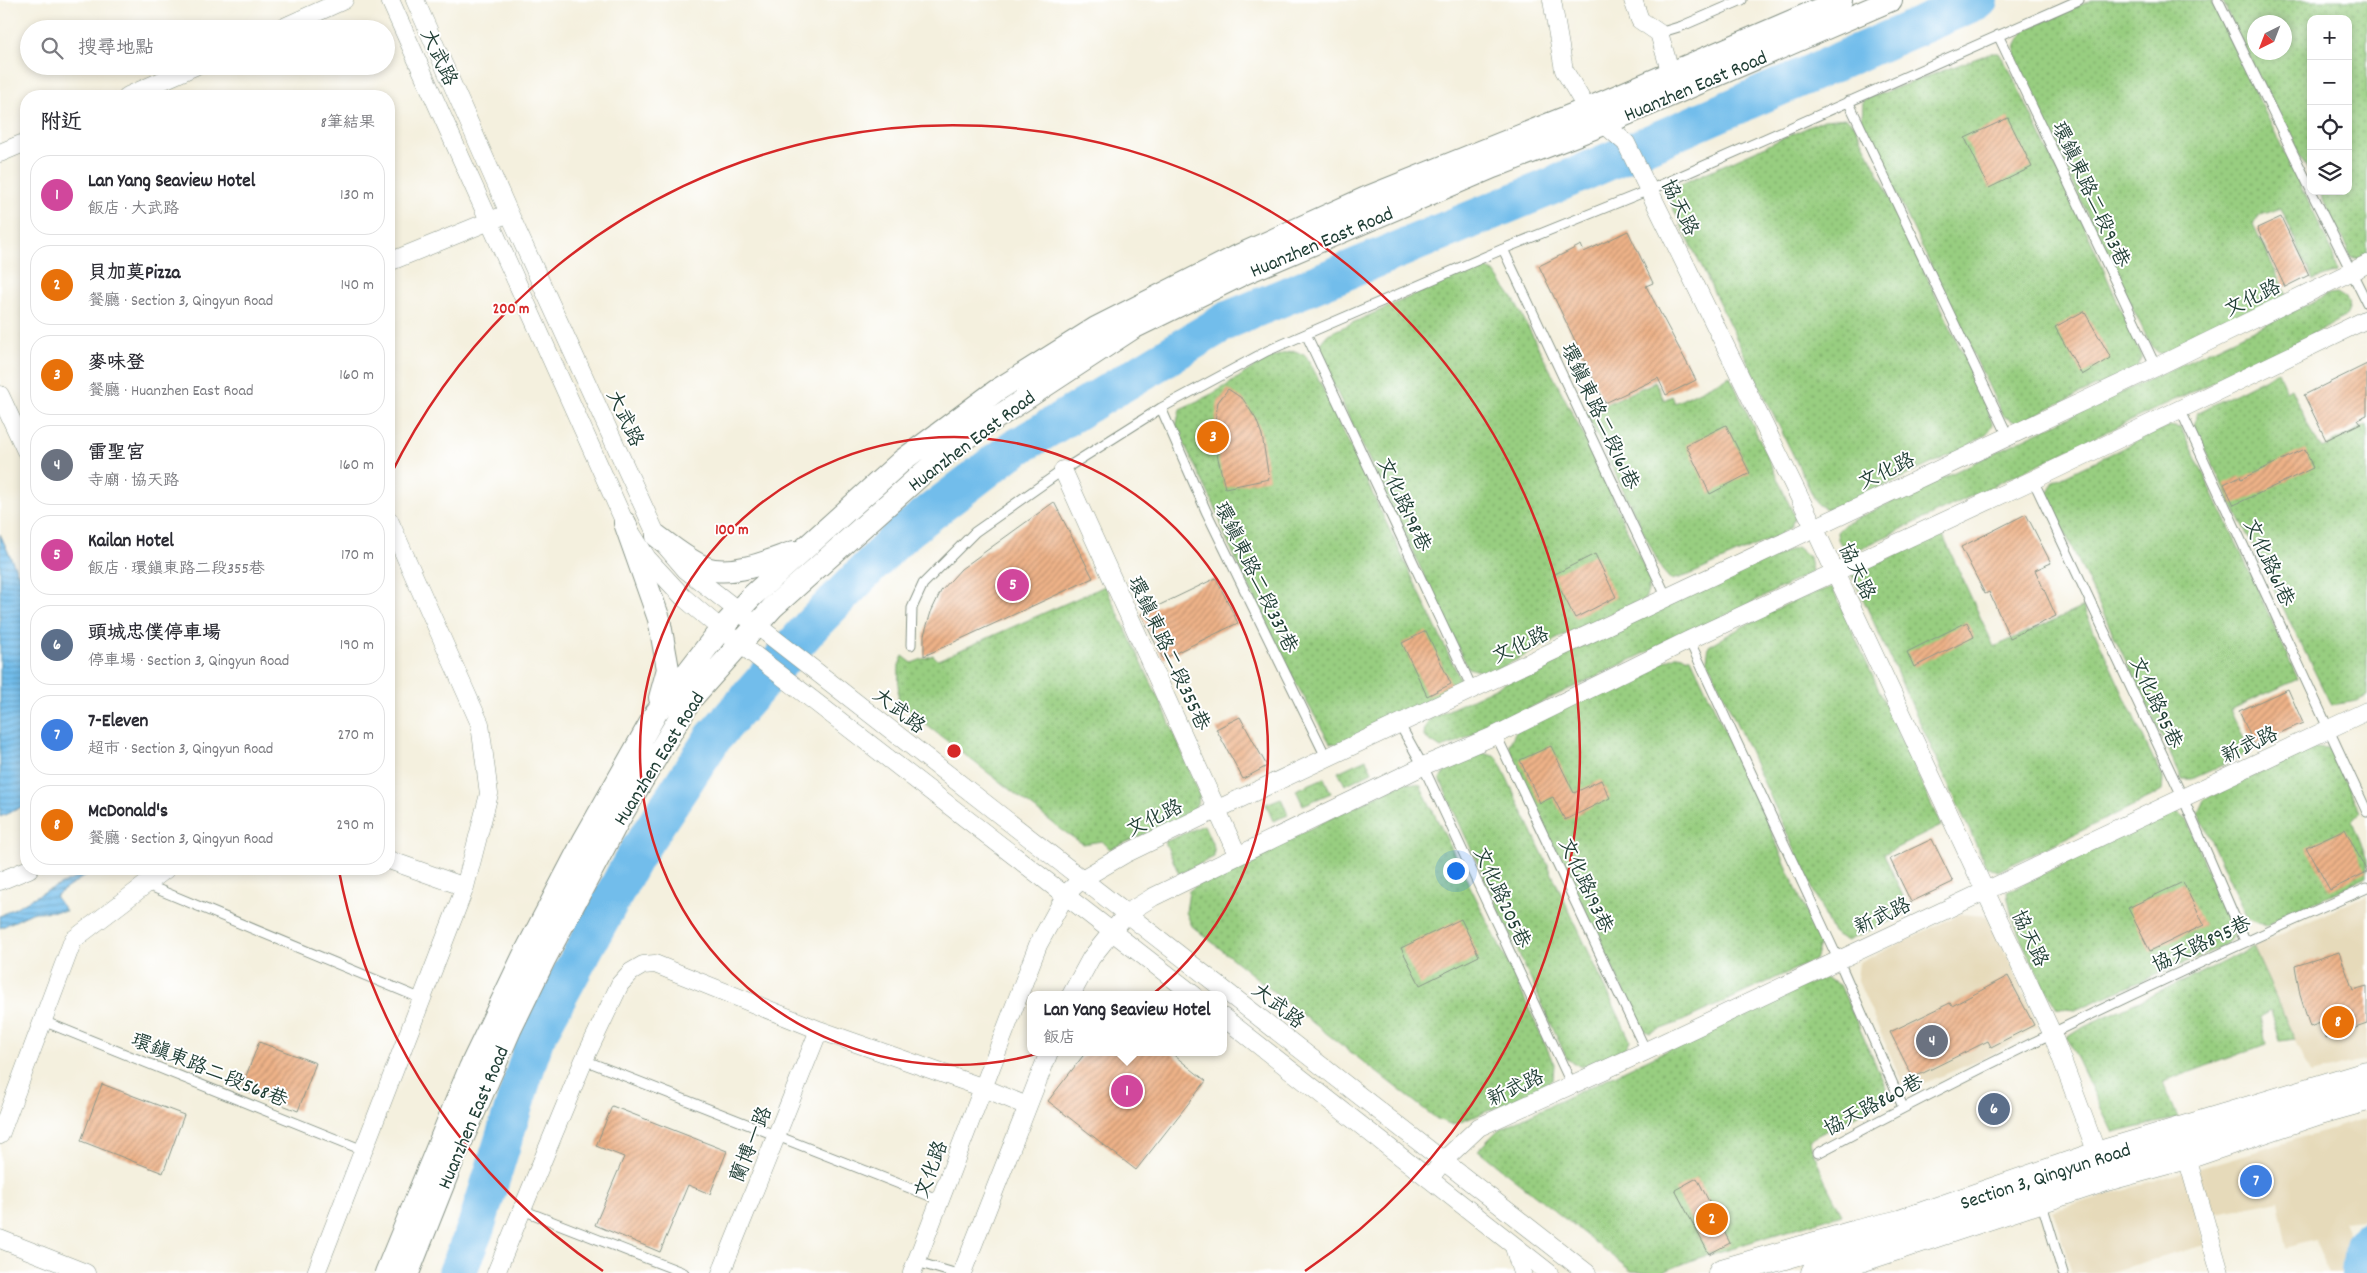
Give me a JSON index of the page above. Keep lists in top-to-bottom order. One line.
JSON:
{"streets":{"main road":["Section 3, Qingyun Road"],"street":["大武路","Huanzhen East Road","協天路","文化路","環鎮東路二段355巷","新武路","蘭博一路"],"lane":["環鎮東路二段93巷","環鎮東路二段161巷","文化路198巷","文化路61巷","環鎮東路二段337巷","文化路95巷","文化路193巷","文化路205巷","協天路895巷","環鎮東路二段568巷","協天路860巷"]},"crossings":[["大武路","Huanzhen East Road"],["大武路","文化路"],["大武路","新武路"],["Huanzhen East Road","協天路"],["環鎮東路二段93巷","文化路"],["協天路","文化路"],["協天路","新武路"],["協天路","協天路895巷"],["協天路","協天路860巷"],["協天路","Section 3, Qingyun Road"],["文化路","環鎮東路二段161巷"],["文化路","文化路198巷"],["文化路","環鎮東路二段337巷"],["文化路","環鎮東路二段355巷"],["文化路","文化路205巷"],["文化路61巷","新武路"],["文化路95巷","新武路"],["文化路95巷","協天路895巷"],["新武路","文化路193巷"],["新武路","文化路205巷"],["協天路895巷","協天路860巷"]],"north":"bottom left","page":{"map_buttons":["+","−"],"search":"搜尋地點","heading":["附近","8筆結果"],"list":[{"mark":"1","name":"Lan Yang Seaview Hotel","note":"飯店 · 大武路","value":"130 m"},{"mark":"2","name":"貝加莫Pizza","note":"餐廳 · Section 3, Qingyun Road","value":"140 m"},{"mark":"3","name":"麥味登","note":"餐廳 · Huanzhen East Road","value":"160 m"},{"mark":"4","name":"雷聖宮","note":"寺廟 · 協天路","value":"160 m"},{"mark":"5","name":"Kailan Hotel","note":"飯店 · 環鎮東路二段355巷","value":"170 m"},{"mark":"6","name":"頭城忠僕停車場","note":"停車場 · Section 3, Qingyun Road","value":"190 m"},{"mark":"7","name":"7-Eleven","note":"超市 · Section 3, Qingyun Road","value":"270 m"},{"mark":"8","name":"McDonald's","note":"餐廳 · Section 3, Qingyun Road","value":"290 m"}],"pins":["3","5","8","4","1","6","7","2"],"popup":["Lan Yang Seaview Hotel","飯店"]},"rings":["200 m","100 m"]}
